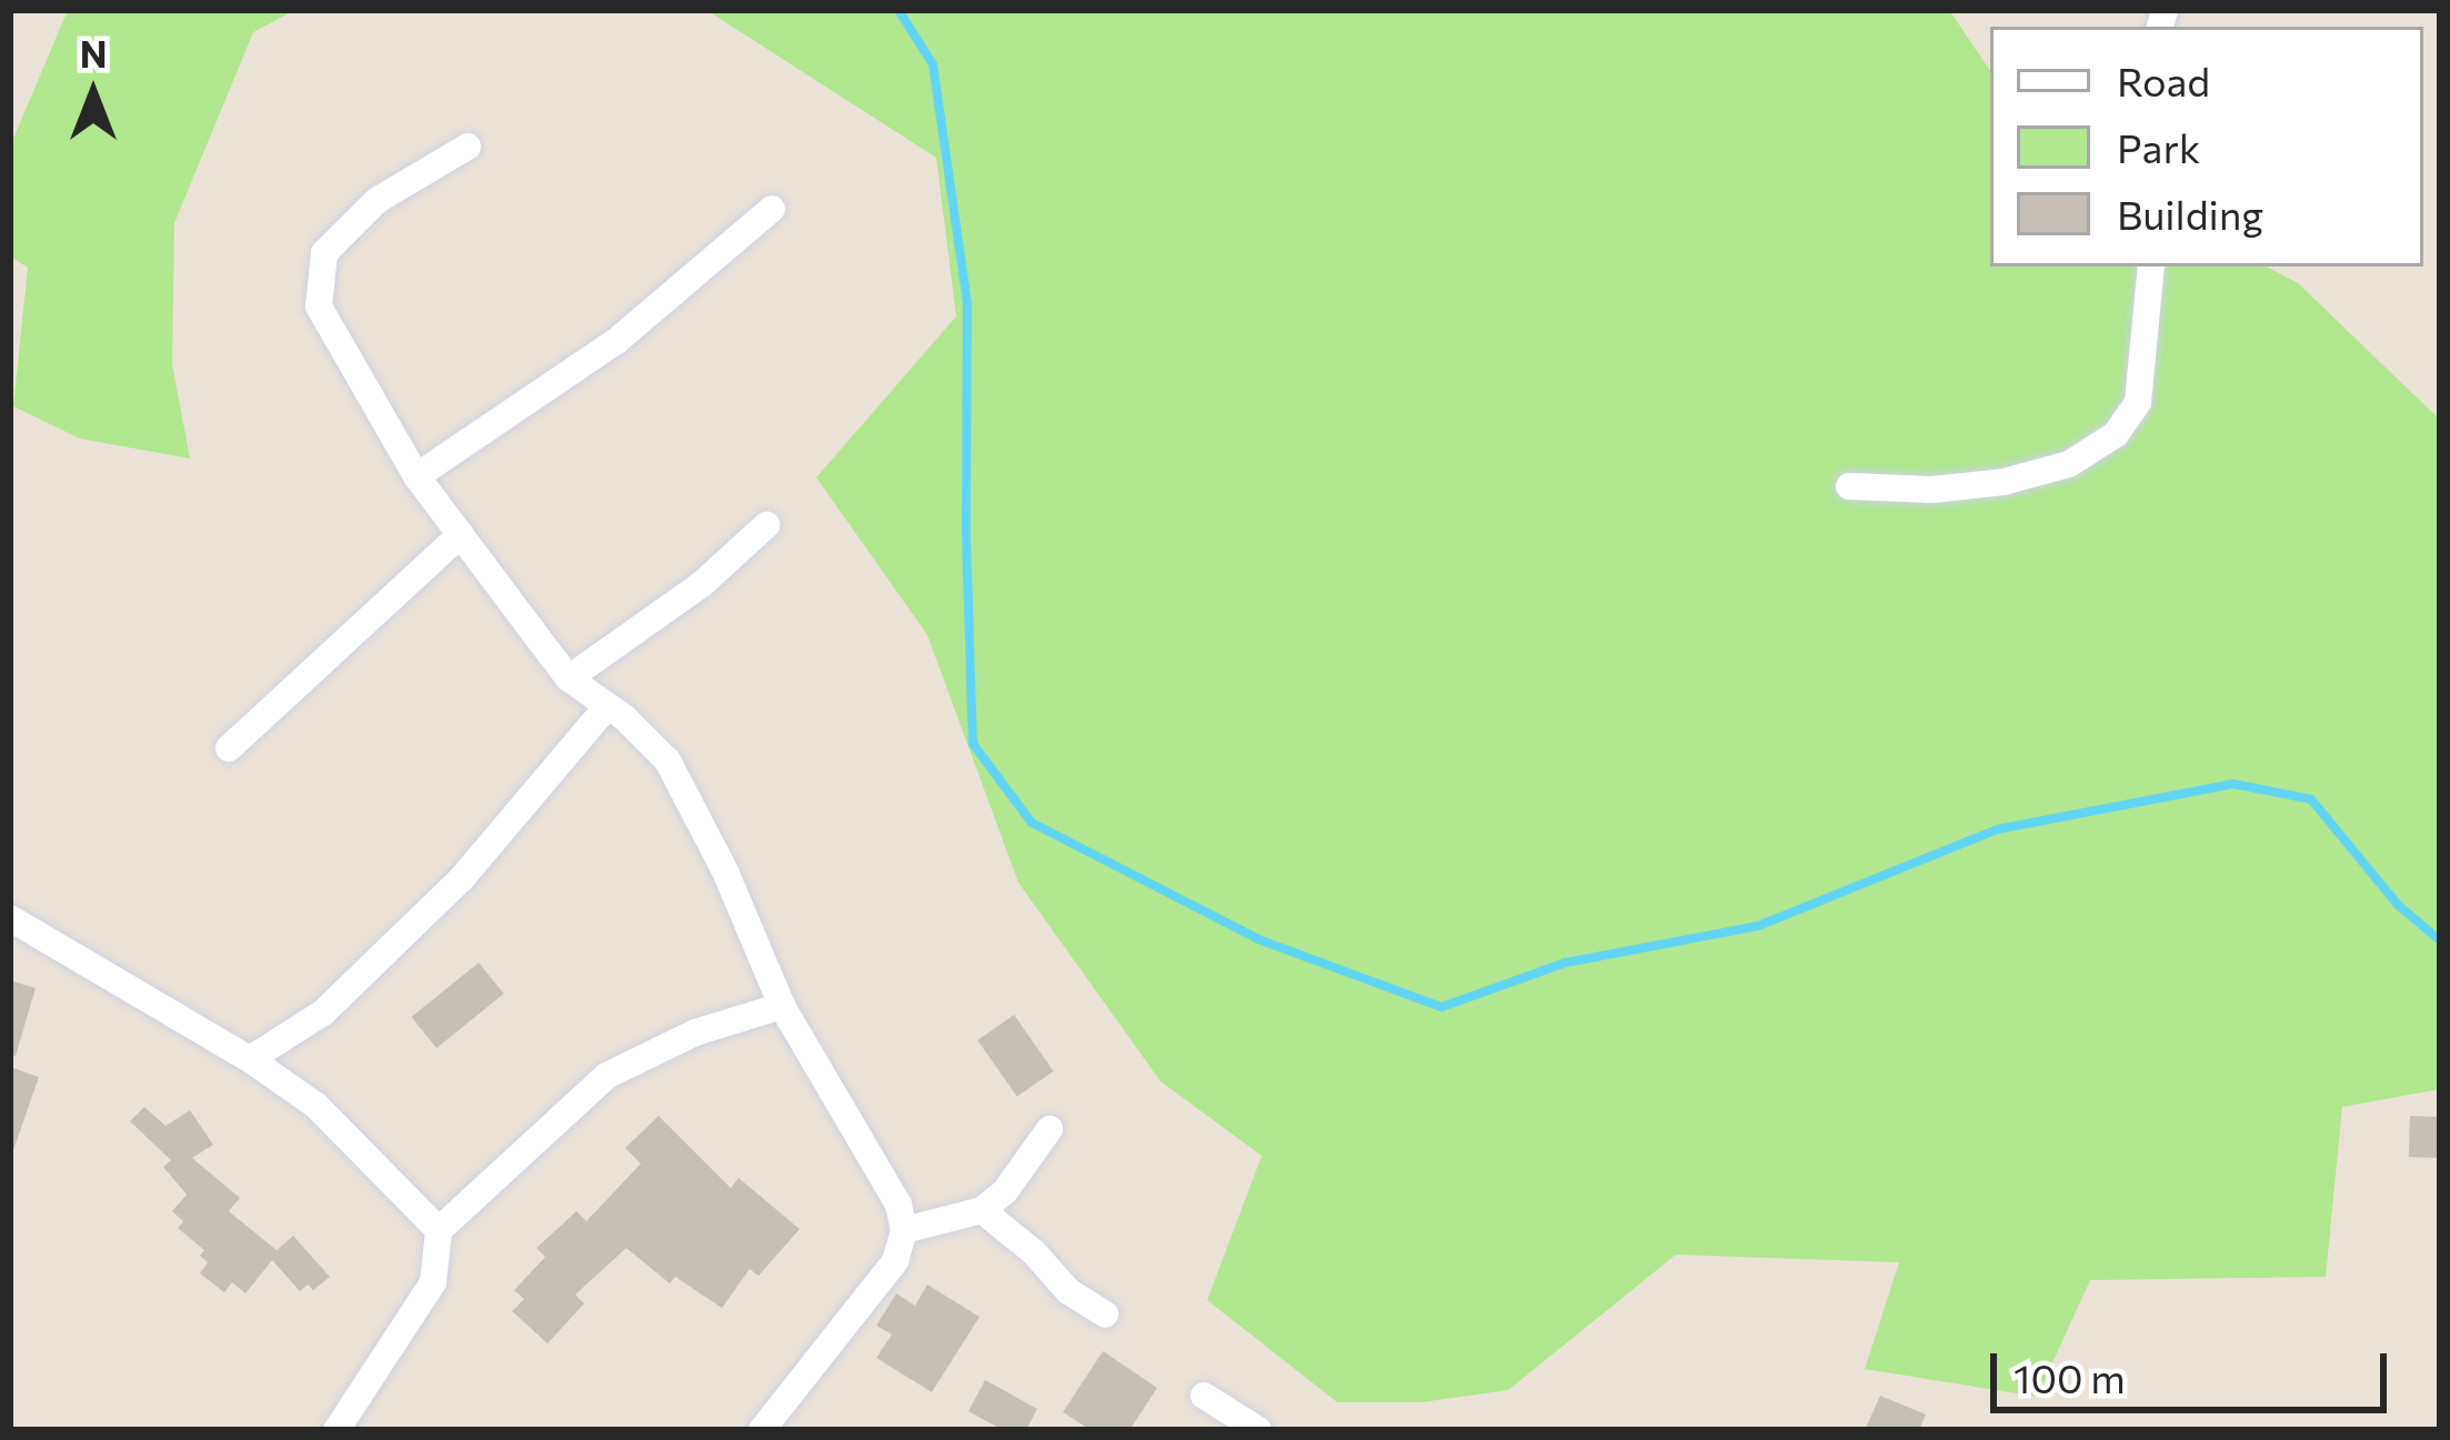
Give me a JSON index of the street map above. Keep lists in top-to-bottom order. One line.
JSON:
{"legend":["Road","Park","Building"],"scale_bar":"100 m","north":"top"}
